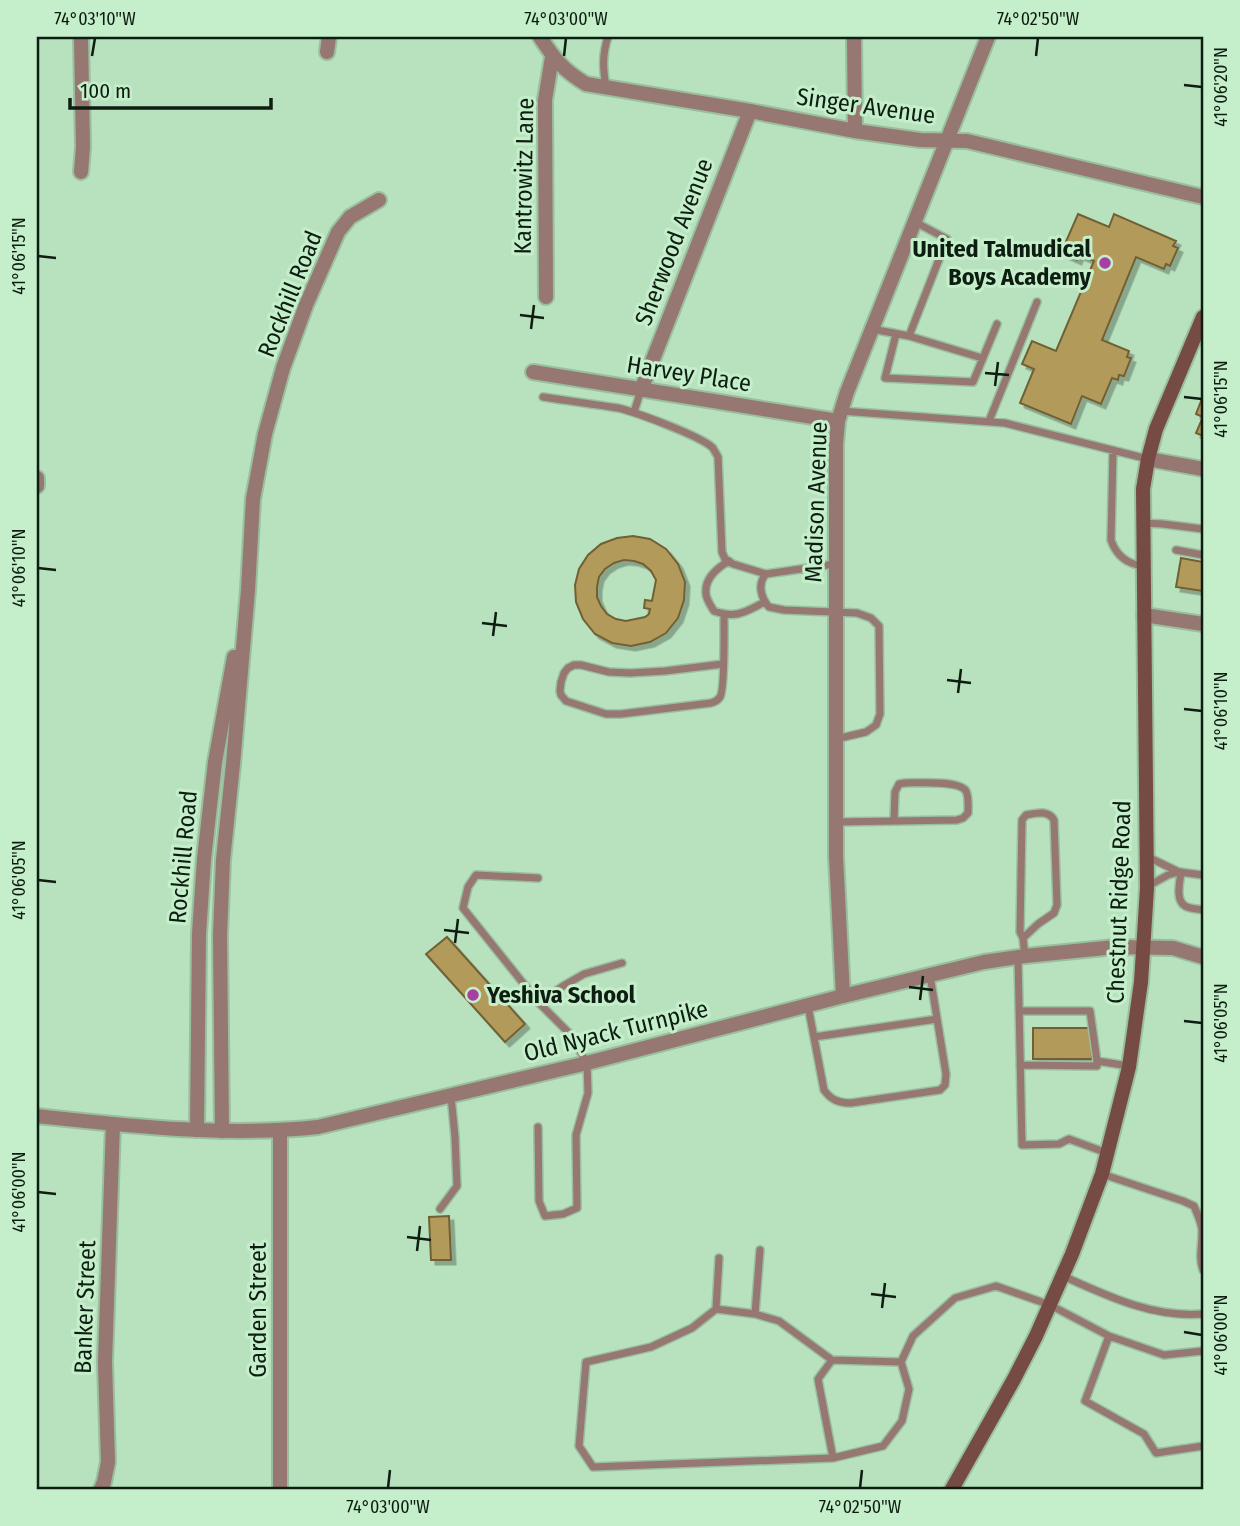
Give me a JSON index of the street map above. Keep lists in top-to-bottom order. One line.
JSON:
{"streets":{"main road":["Chestnut Ridge Road"],"street":["Singer Avenue","Kantrowitz Lane","Sherwood Avenue","Rockhill Road","Harvey Place","Madison Avenue","Old Nyack Turnpike","Banker Street","Garden Street"]},"crossings":[["Singer Avenue","Kantrowitz Lane"],["Singer Avenue","Sherwood Avenue"],["Singer Avenue","Madison Avenue"],["Sherwood Avenue","Harvey Place"],["Rockhill Road","Old Nyack Turnpike"],["Harvey Place","Madison Avenue"],["Madison Avenue","Old Nyack Turnpike"],["Chestnut Ridge Road","Old Nyack Turnpike"],["Old Nyack Turnpike","Banker Street"],["Old Nyack Turnpike","Garden Street"]],"places":["United Talmudical Boys Academy","Yeshiva School"],"scale_bar":"100 m","coordinates":["74°03'10\"W","74°03'00\"W","74°02'50\"W","41°06'20\"N","41°06'15\"N","41°06'10\"N","41°06'05\"N","41°06'00\"N"]}
